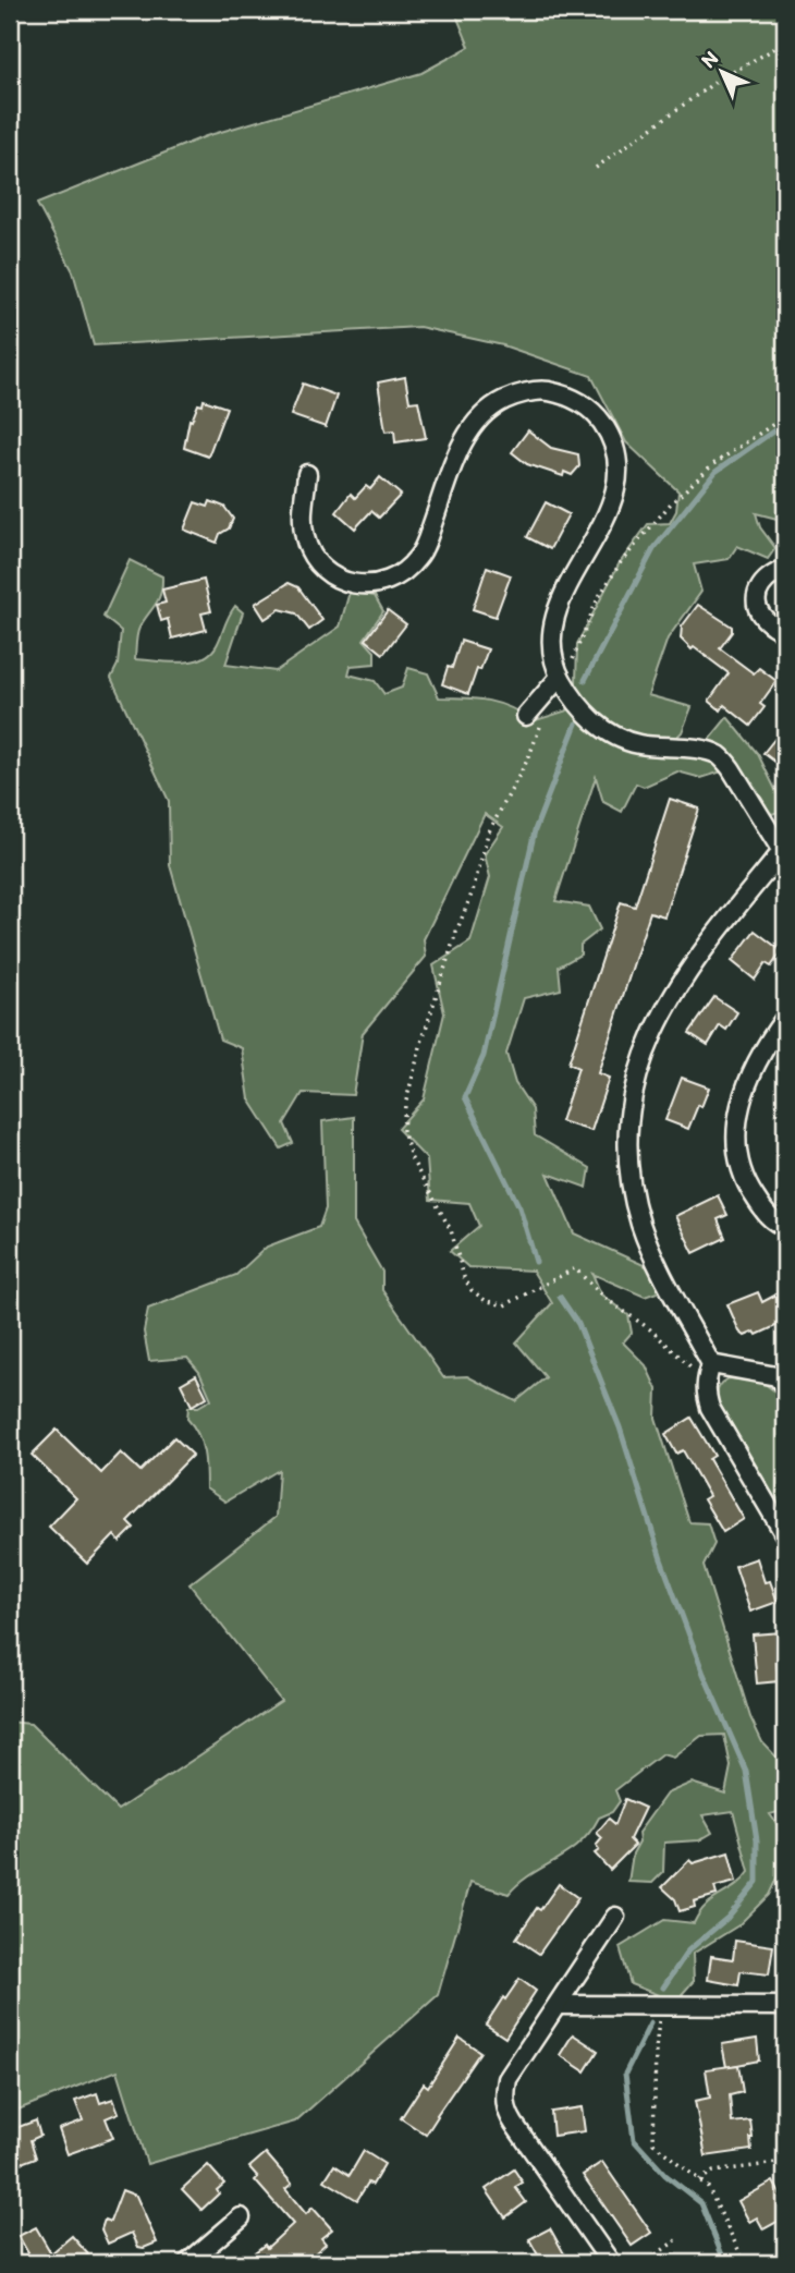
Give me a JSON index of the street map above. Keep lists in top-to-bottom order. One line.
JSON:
{"north":"top left"}
